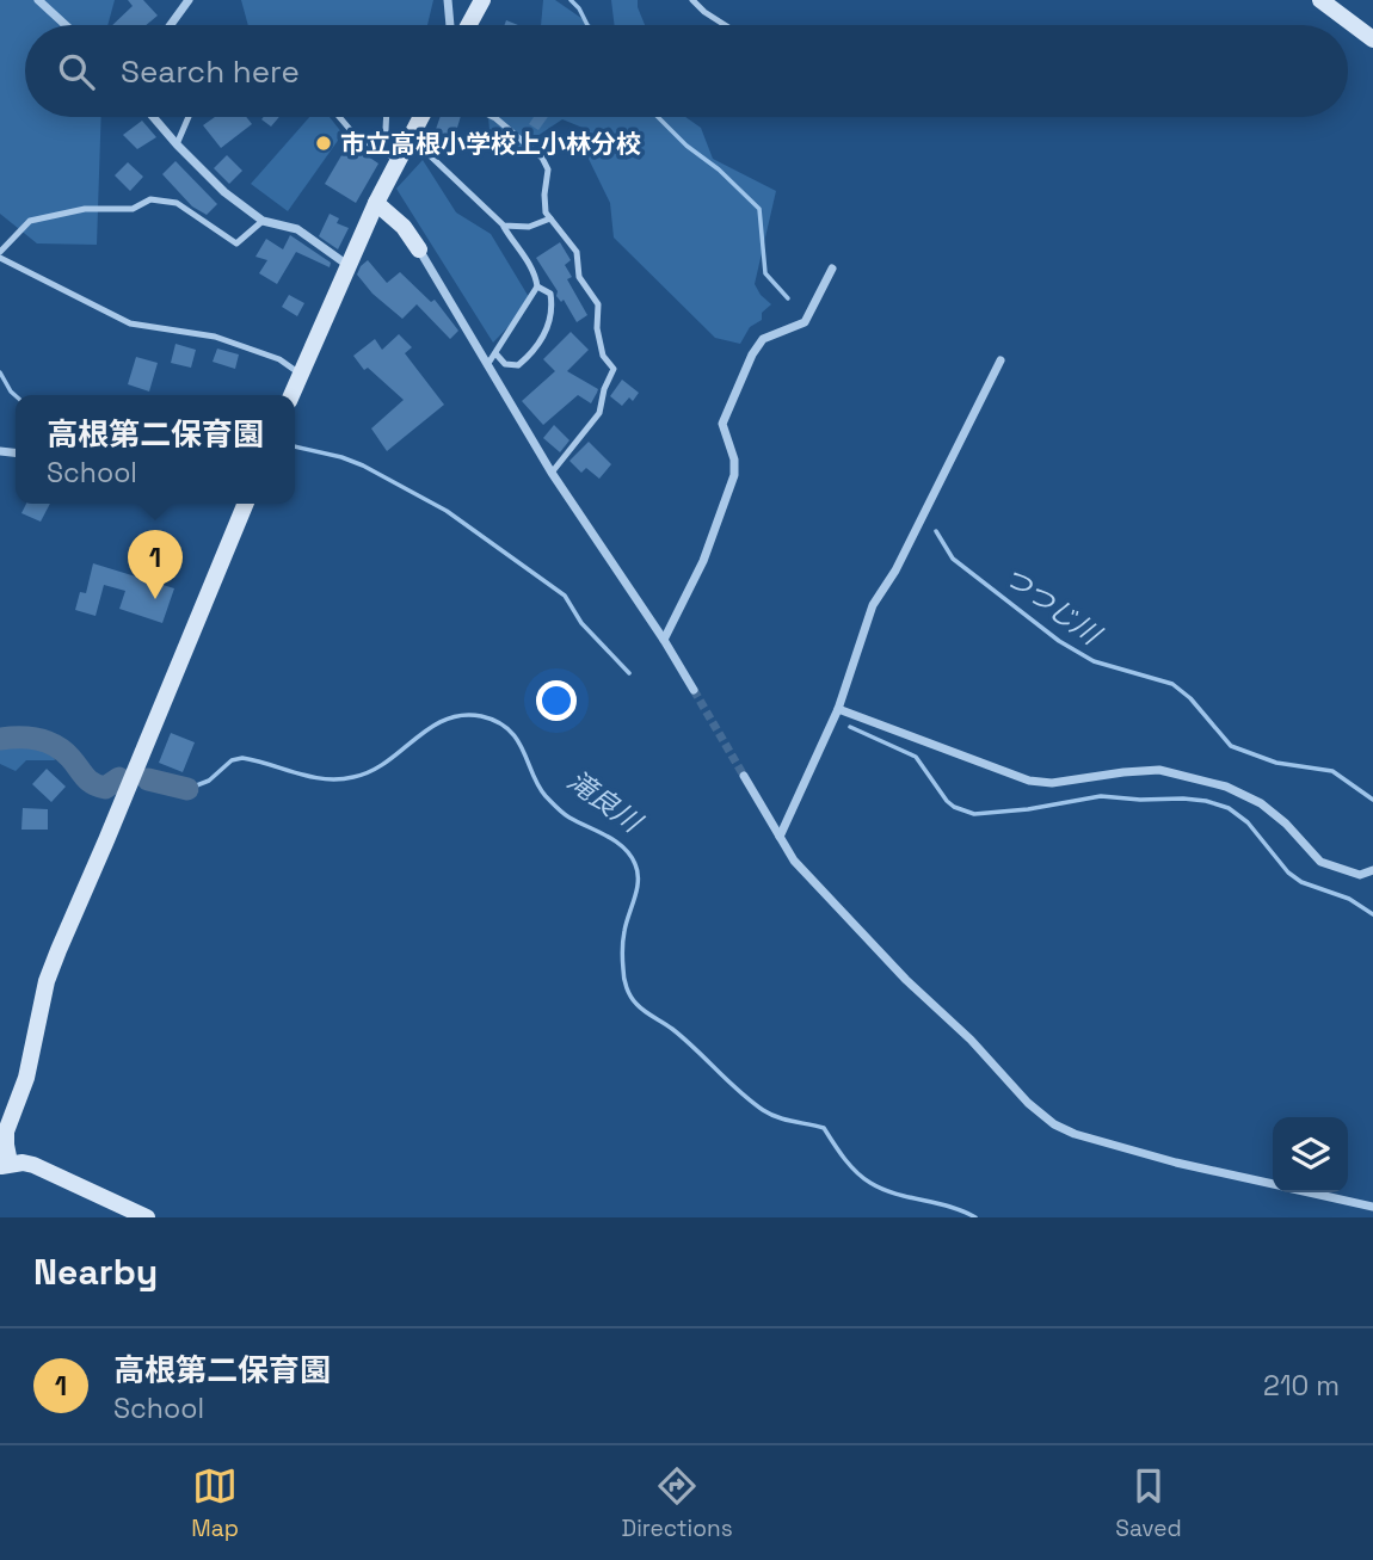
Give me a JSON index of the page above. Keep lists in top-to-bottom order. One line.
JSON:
{"water":["つつじ川","滝良川"],"places":["市立高根小学校上小林分校"],"page":{"search":"Search here","popup":["高根第二保育園","School"],"pins":"1","heading":"Nearby","list":[{"mark":"1","name":"高根第二保育園","note":"School","value":"210 m"}],"nav":["Map","Directions","Saved"]}}
